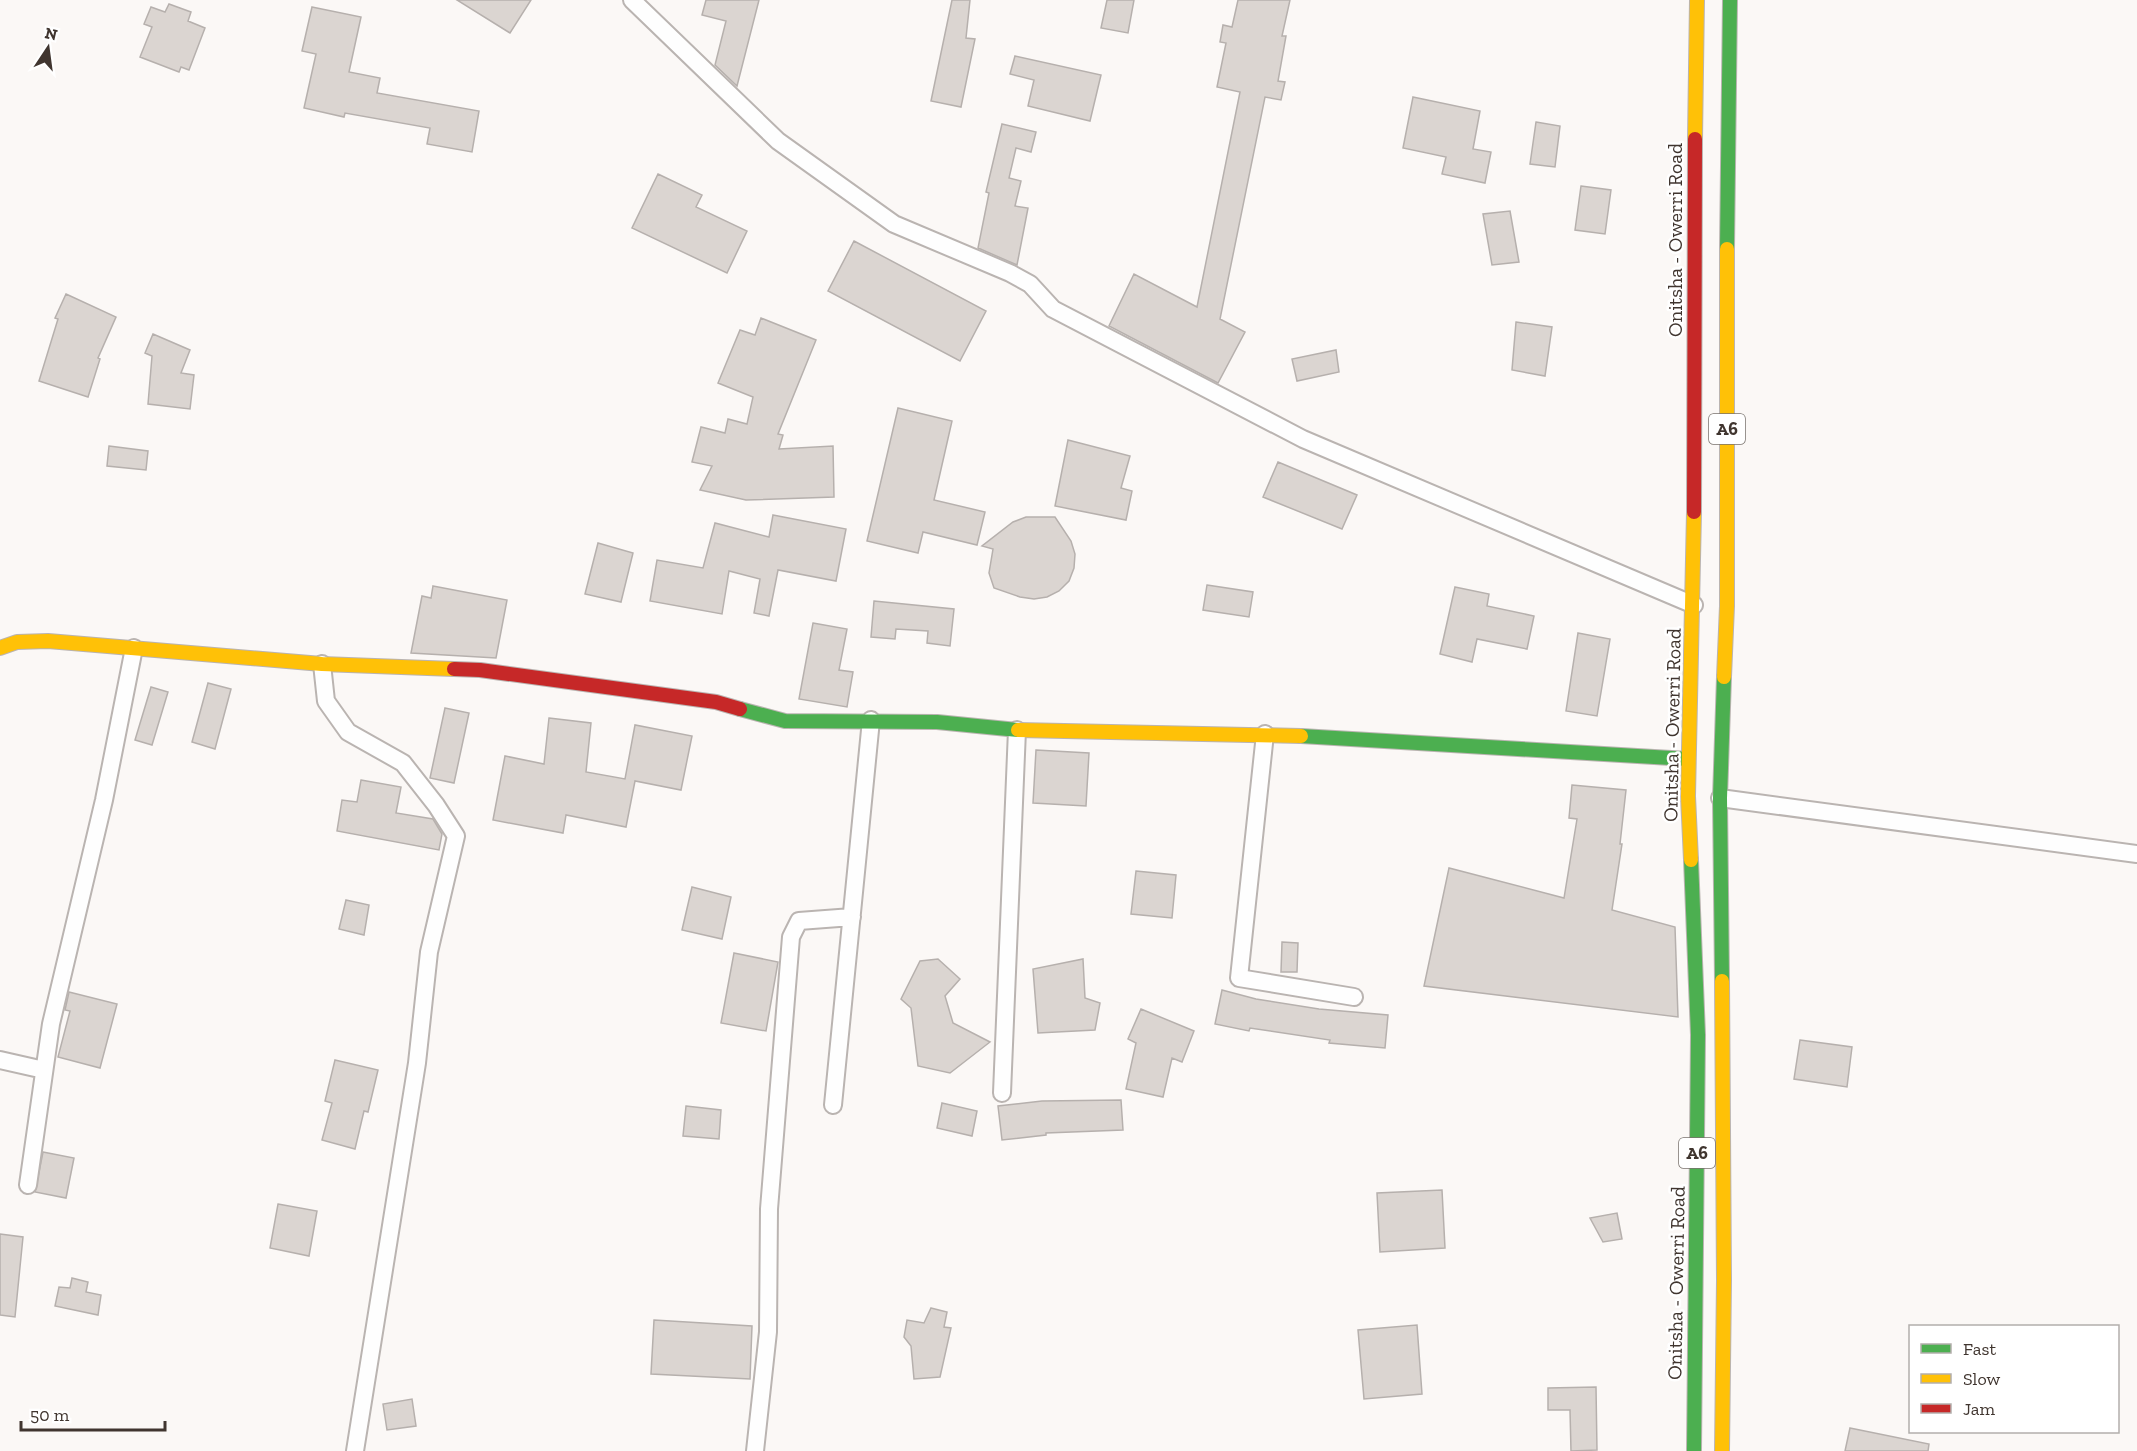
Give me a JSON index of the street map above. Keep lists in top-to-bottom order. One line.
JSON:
{"streets":{"main road":["Onitsha - Owerri Road","A6"]},"legend":["Fast","Slow","Jam"],"scale_bar":"50 m","north":"top"}
